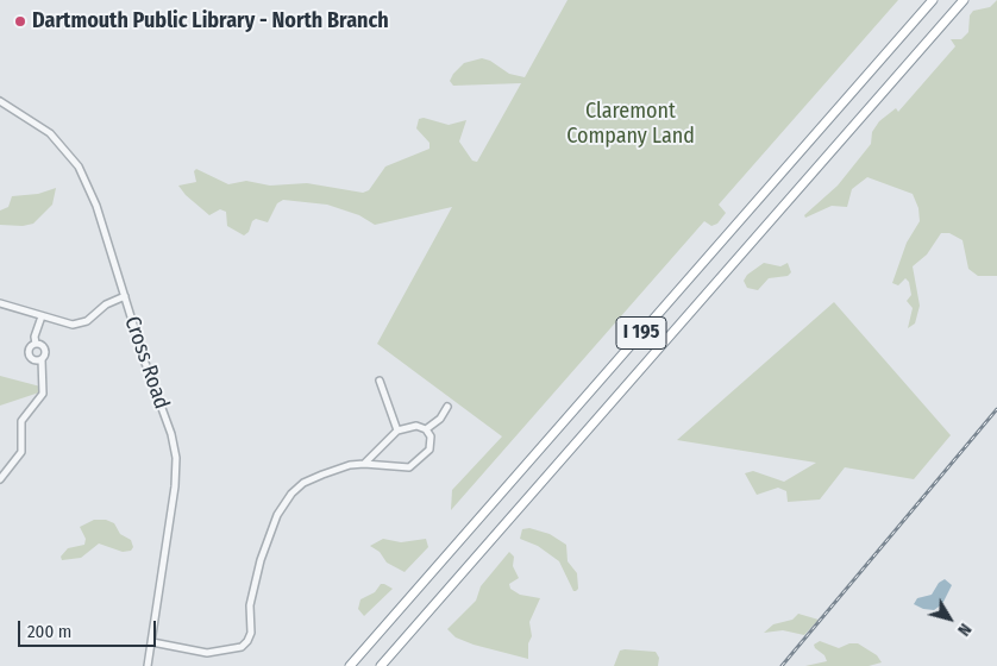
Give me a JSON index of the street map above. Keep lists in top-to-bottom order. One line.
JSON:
{"streets":{"highway":["I 195"],"street":["Cross Road"]},"parks":["Claremont Company Land"],"places":["Dartmouth Public Library - North Branch"],"scale_bar":"200 m","north":"bottom right"}
